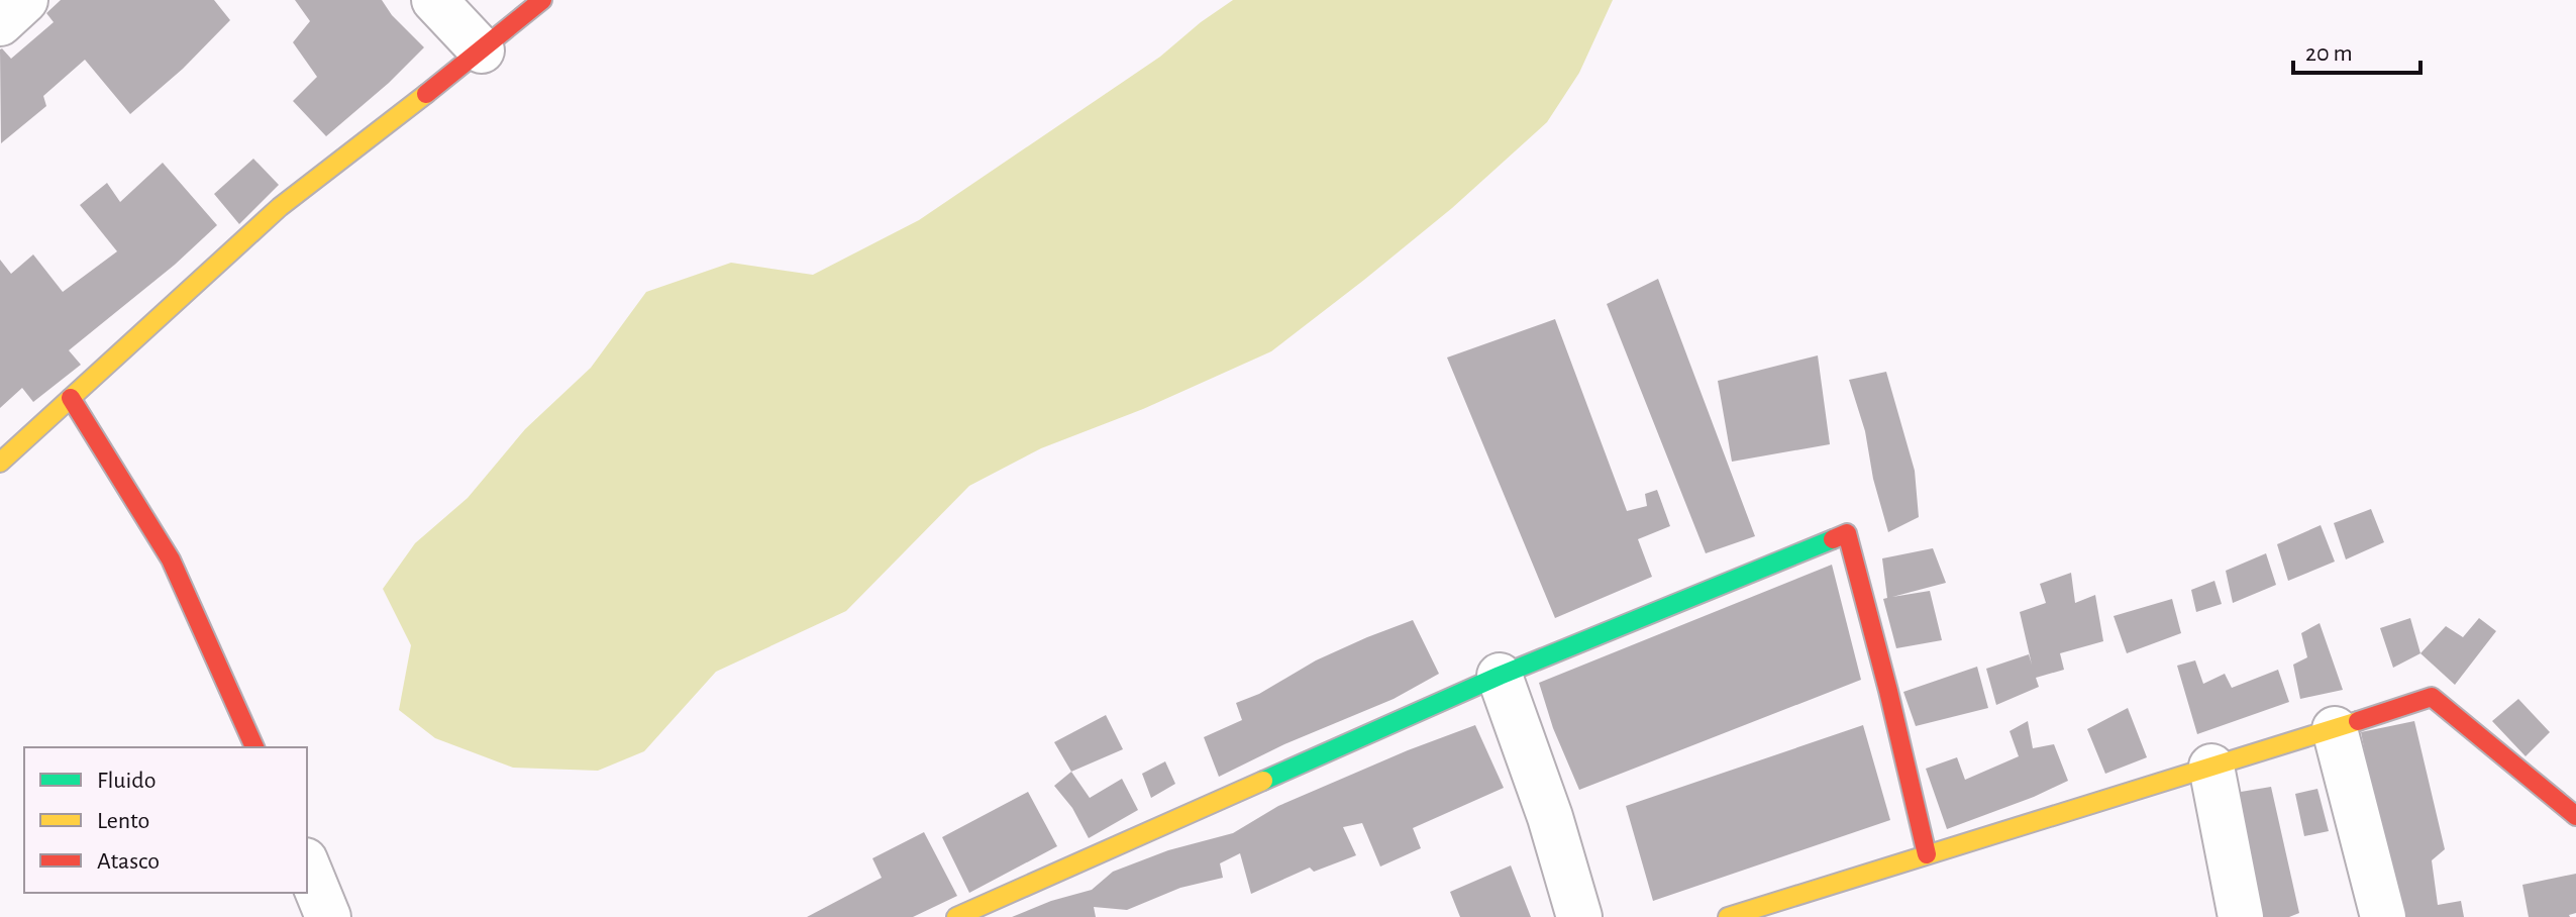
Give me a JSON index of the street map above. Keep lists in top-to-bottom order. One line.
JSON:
{"legend":["Fluido","Lento","Atasco"],"scale_bar":"20 m"}
